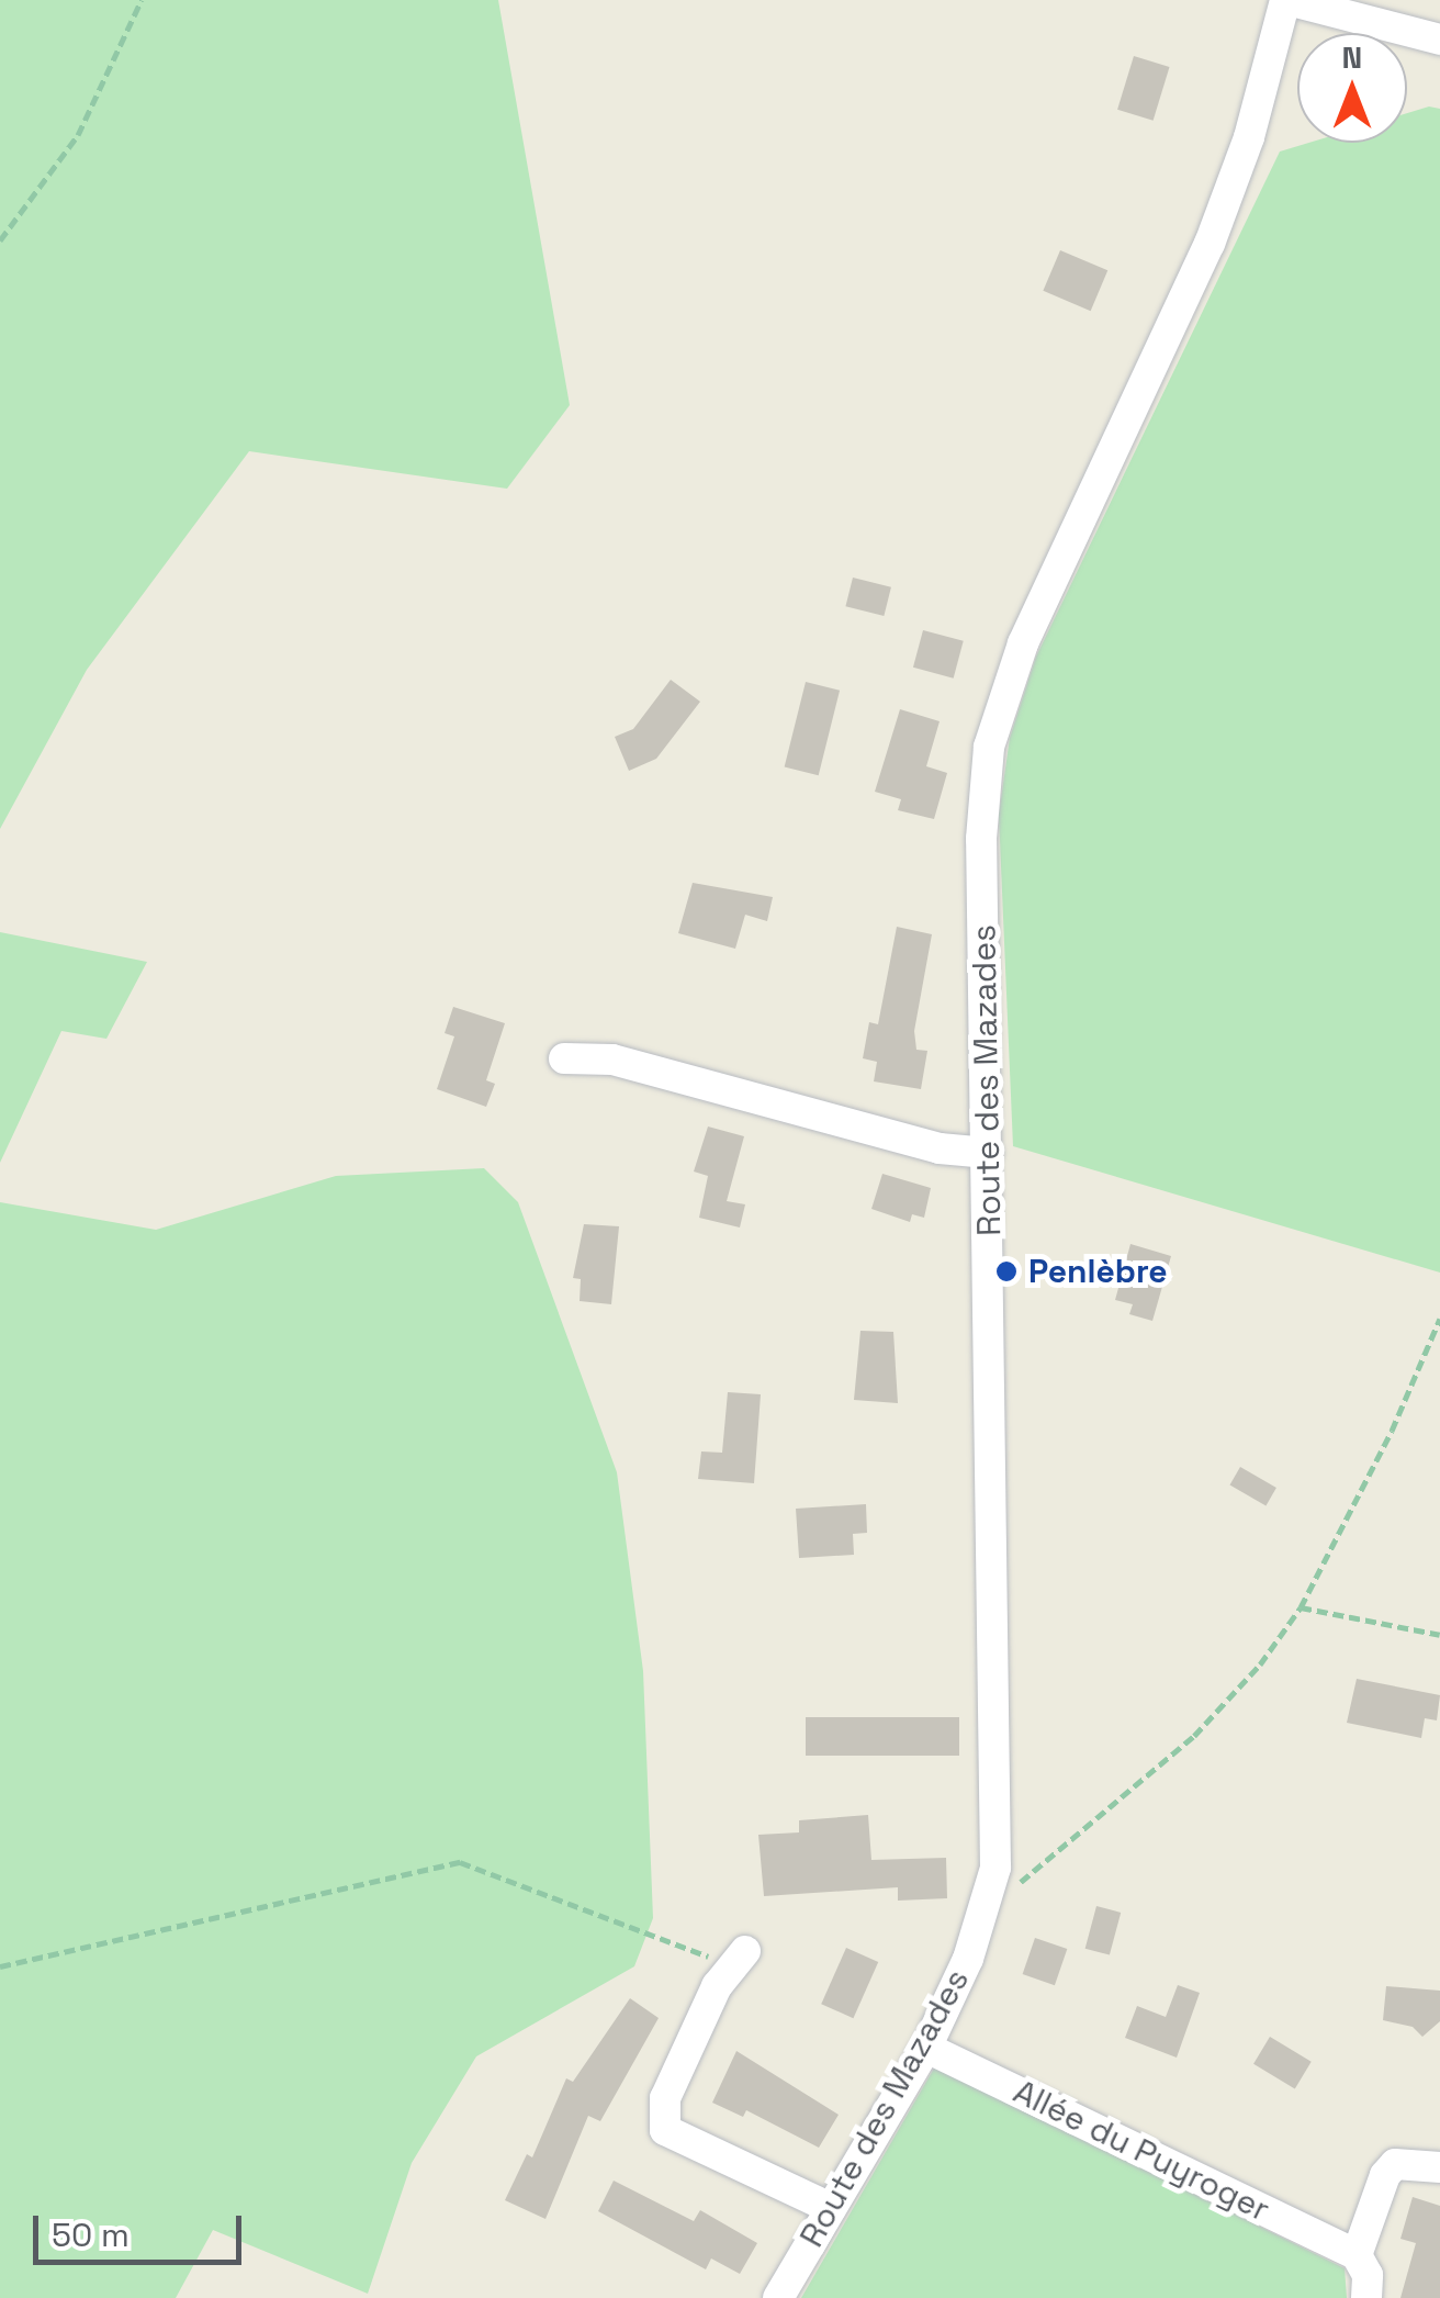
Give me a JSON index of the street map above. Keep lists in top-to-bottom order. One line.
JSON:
{"streets":{"street":["Route des Mazades","Allée du Puyroger"]},"crossings":[["Route des Mazades","Allée du Puyroger"]],"places":["Penlèbre"],"scale_bar":"50 m","north":"top"}
